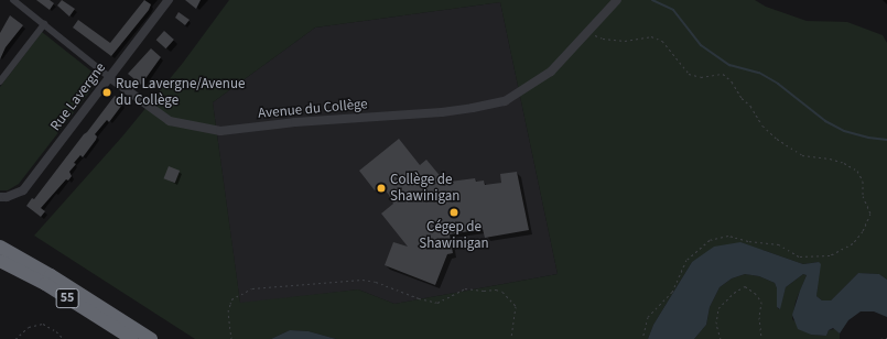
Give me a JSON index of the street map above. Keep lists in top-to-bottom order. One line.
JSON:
{"streets":{"highway":["55"],"street":["Rue Lavergne","Avenue du Collège"]},"crossings":[["Rue Lavergne","Avenue du Collège"]],"places":["Rue Lavergne/Avenue du Collège","Collège de Shawinigan","Cégep de Shawinigan"]}
